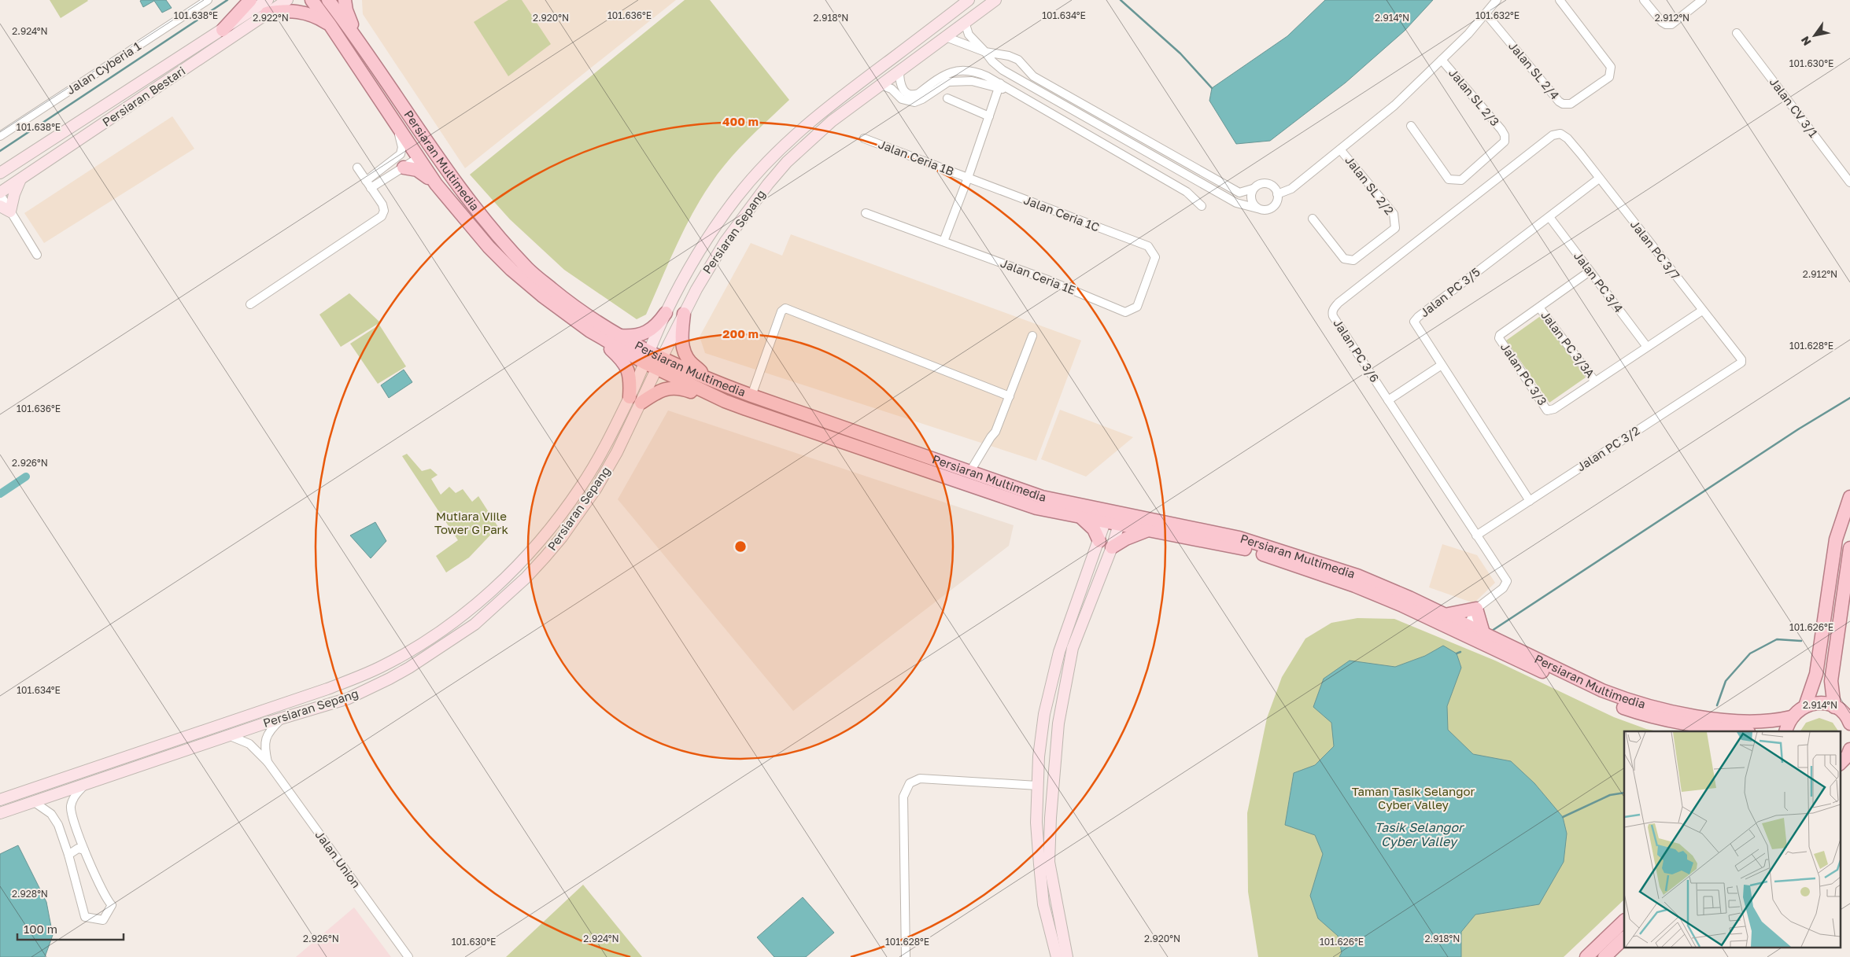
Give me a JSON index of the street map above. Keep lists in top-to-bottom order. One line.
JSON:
{"streets":{"main road":["Persiaran Multimedia"],"street":["Jalan Cyberia 1","Jalan SL 2/4","Persiaran Bestari","Jalan SL 2/3","Jalan CV 3/1","Jalan Ceria 1B","Jalan SL 2/2","Jalan Ceria 1C","Persiaran Sepang","Jalan PC 3/7","Jalan Ceria 1E","Jalan PC 3/4","Jalan PC 3/5","Jalan PC 3/3A","Jalan PC 3/6","Jalan PC 3/3","Jalan PC 3/2","Jalan Union"]},"crossings":[["Jalan Ceria 1B","Jalan Ceria 1C"],["Persiaran Multimedia","Persiaran Sepang"],["Persiaran Multimedia","Jalan PC 3/6"],["Jalan Ceria 1C","Jalan Ceria 1E"],["Persiaran Sepang","Jalan Union"],["Jalan PC 3/7","Jalan PC 3/5"],["Jalan PC 3/7","Jalan PC 3/6"],["Jalan PC 3/7","Jalan PC 3/3"],["Jalan PC 3/7","Jalan PC 3/2"],["Jalan PC 3/4","Jalan PC 3/5"],["Jalan PC 3/4","Jalan PC 3/3"],["Jalan PC 3/5","Jalan PC 3/2"],["Jalan PC 3/3A","Jalan PC 3/3"],["Jalan PC 3/6","Jalan PC 3/2"]],"water":["Tasik Selangor Cyber Valley"],"parks":["Mutiara Viile Tower G Park","Taman Tasik Selangor Cyber Valley"],"scale_bar":"100 m","north":"bottom left","coordinates":["101.638°E","101.636°E","101.634°E","101.632°E","2.922°N","2.920°N","2.918°N","2.914°N","2.912°N","2.924°N","101.630°E","101.628°E","2.926°N","101.626°E","2.928°N"],"rings":["400 m","200 m"]}
